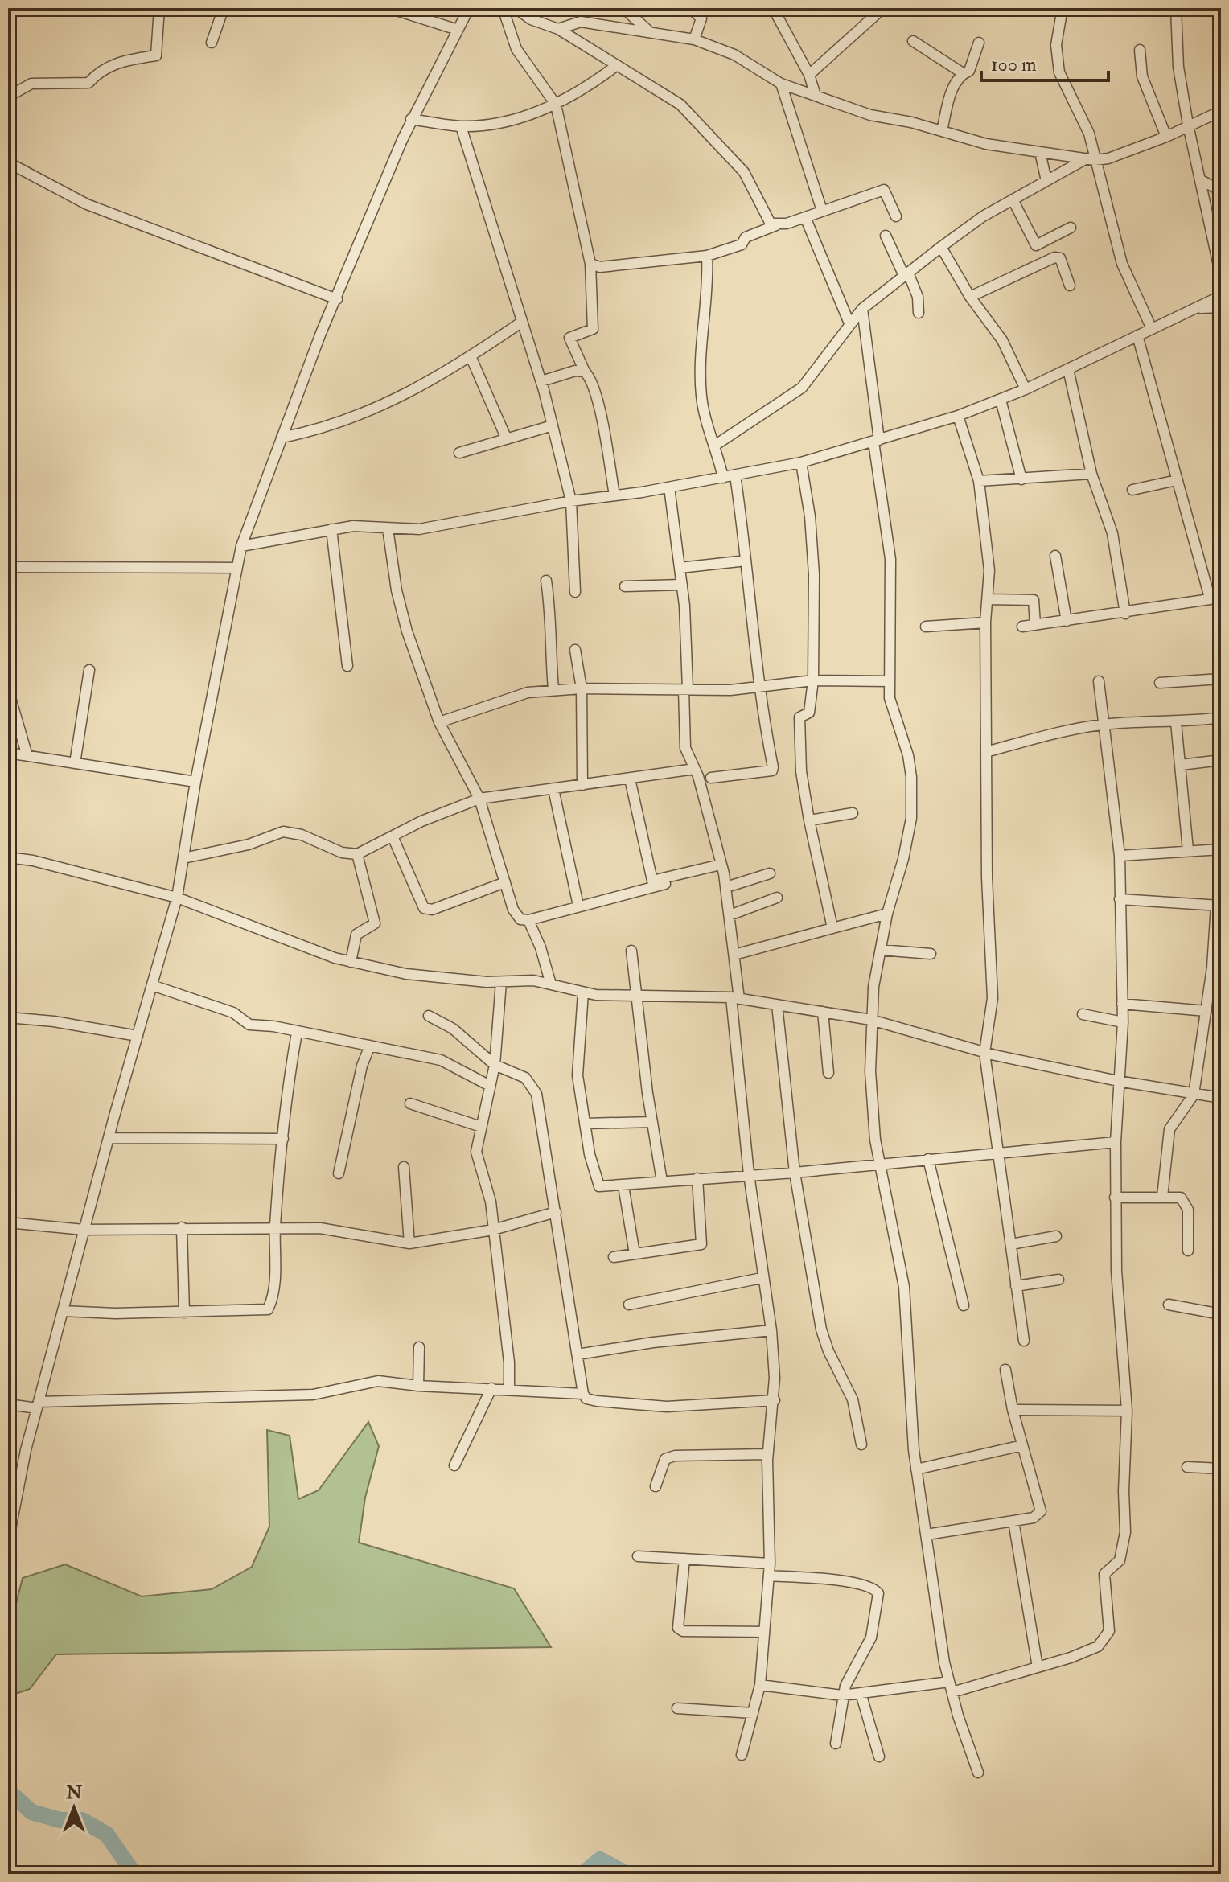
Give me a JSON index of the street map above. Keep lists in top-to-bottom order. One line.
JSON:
{"scale_bar":"100 m","north":"top"}
